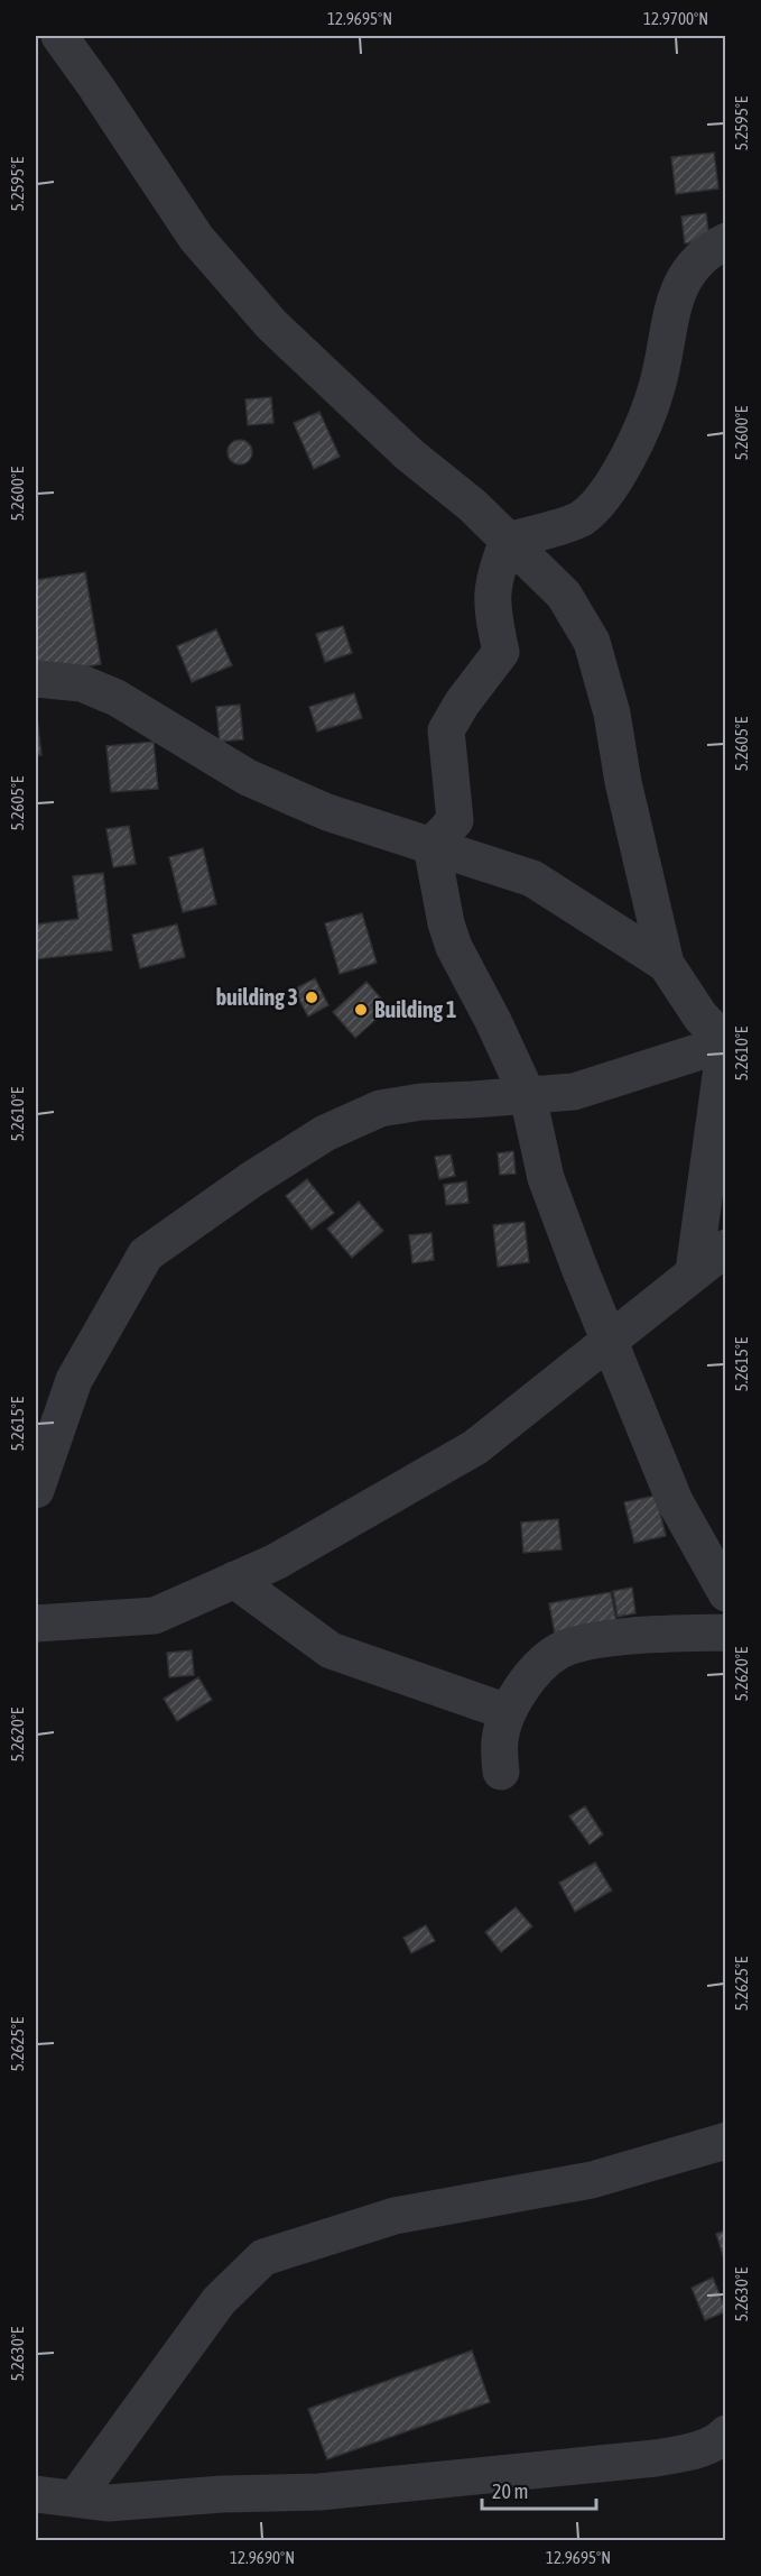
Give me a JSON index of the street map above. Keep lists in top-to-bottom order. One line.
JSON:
{"places":["building 3","Building 1"],"scale_bar":"20 m","coordinates":["12.9695°N","12.9700°N","5.2595°E","5.2600°E","5.2605°E","5.2610°E","5.2615°E","5.2620°E","5.2625°E","5.2630°E","12.9690°N"]}
